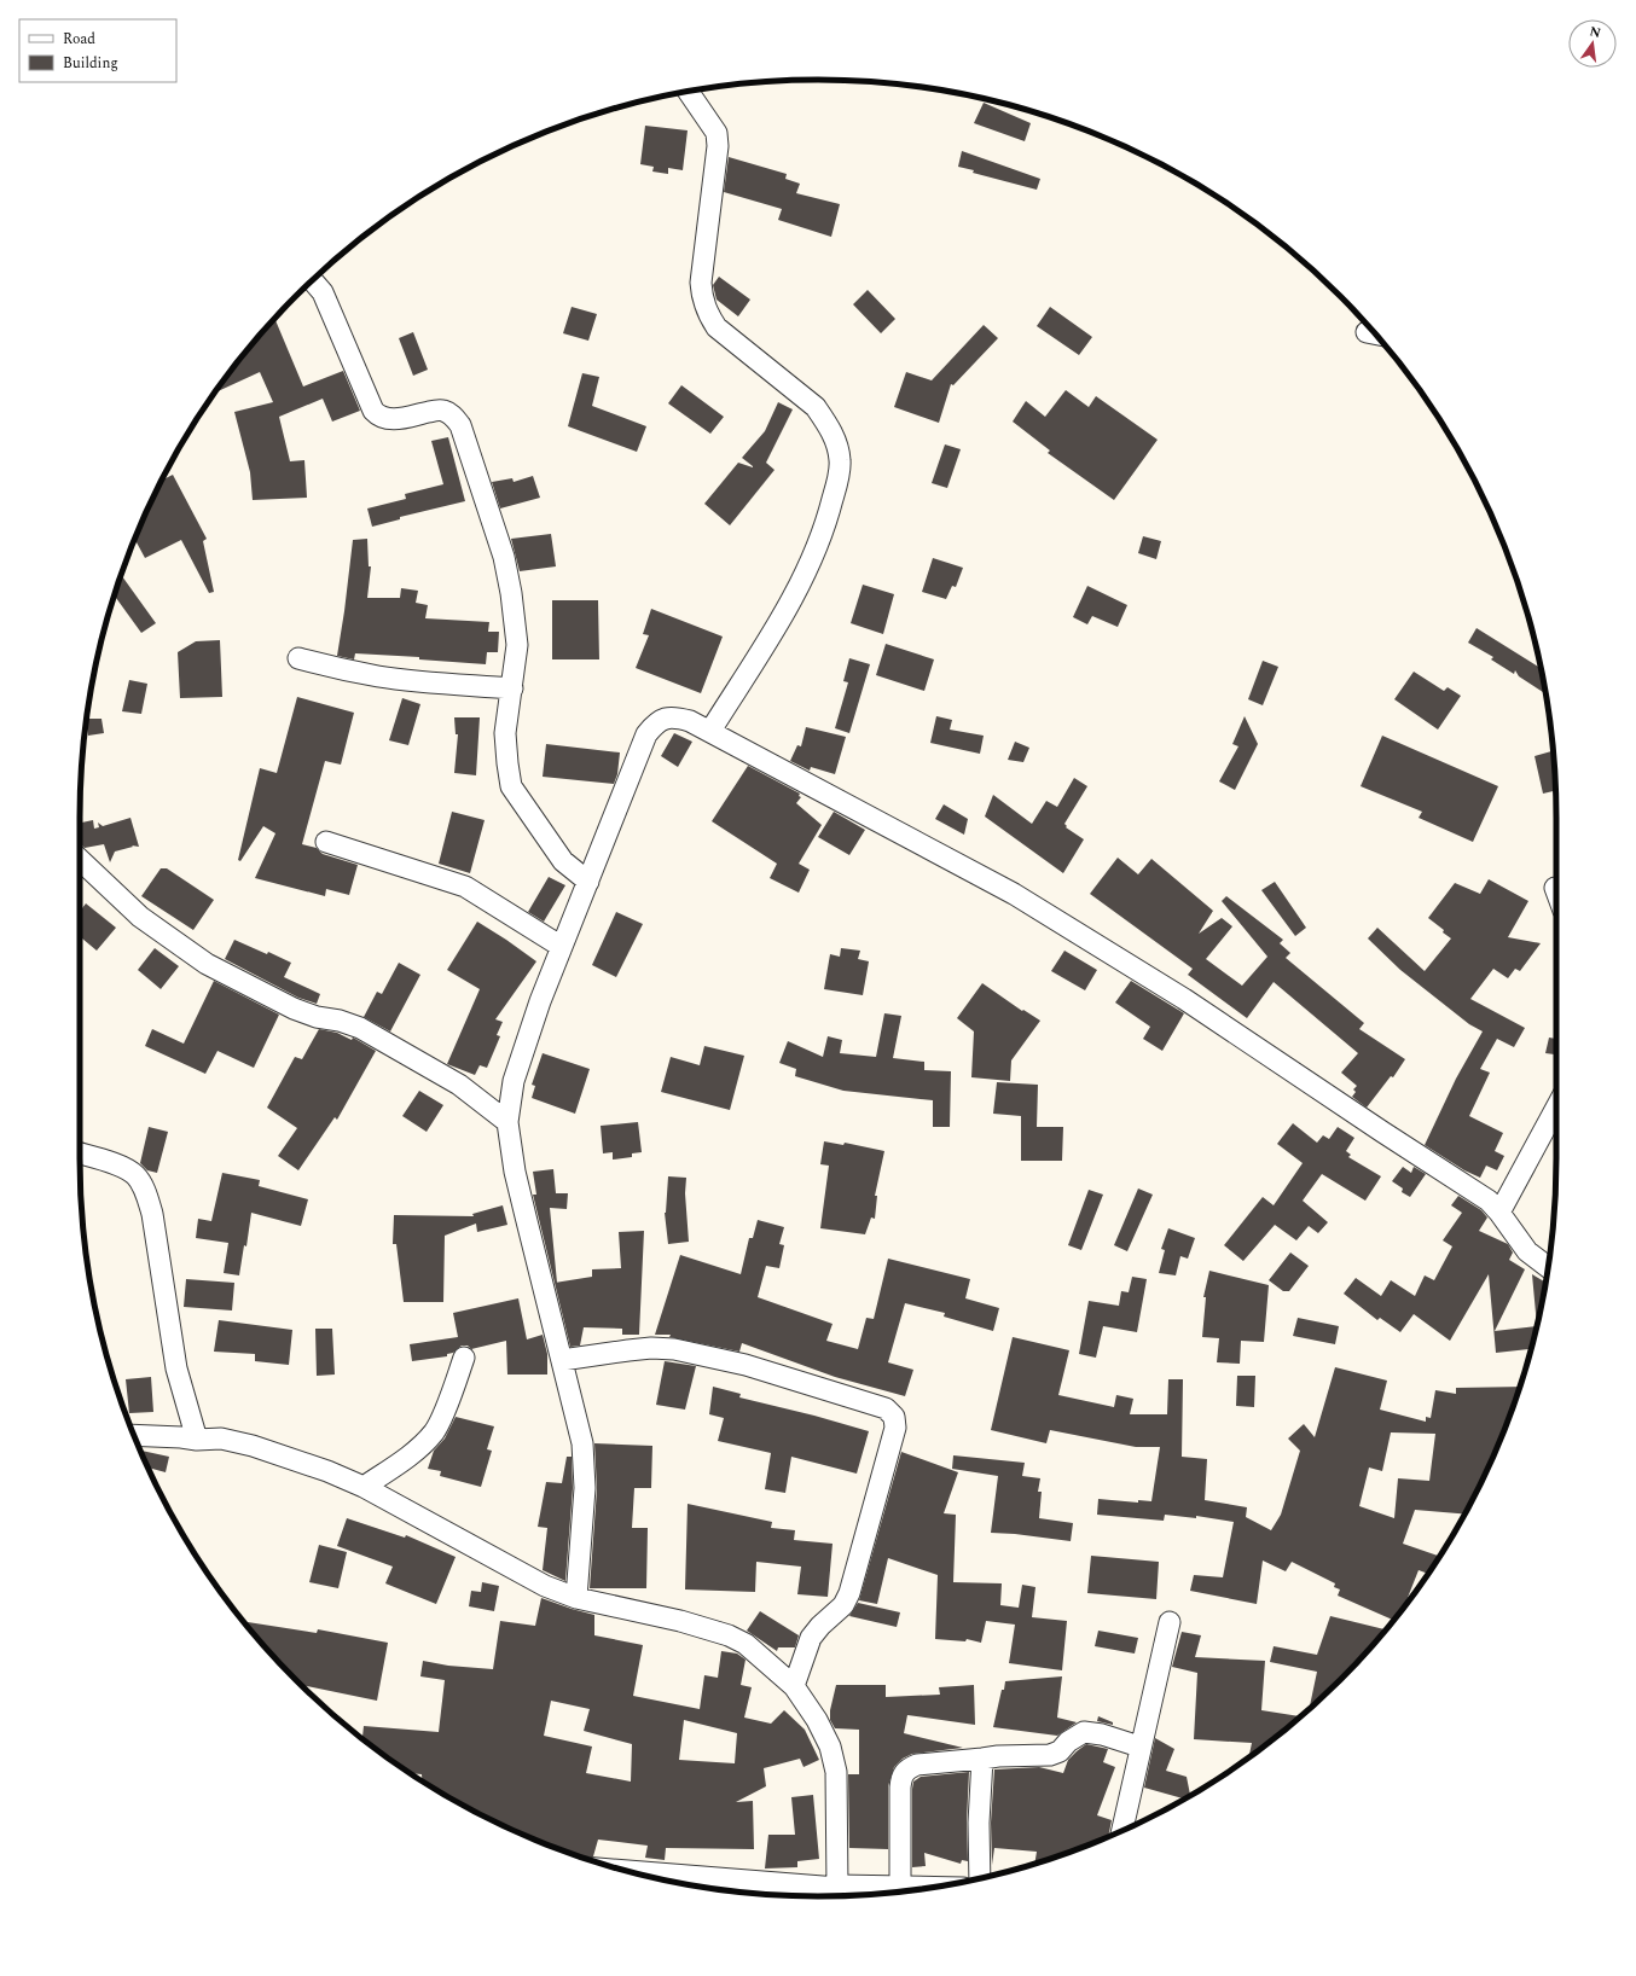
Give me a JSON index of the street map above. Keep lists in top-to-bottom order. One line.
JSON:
{"legend":["Road","Building"],"north":"top"}
